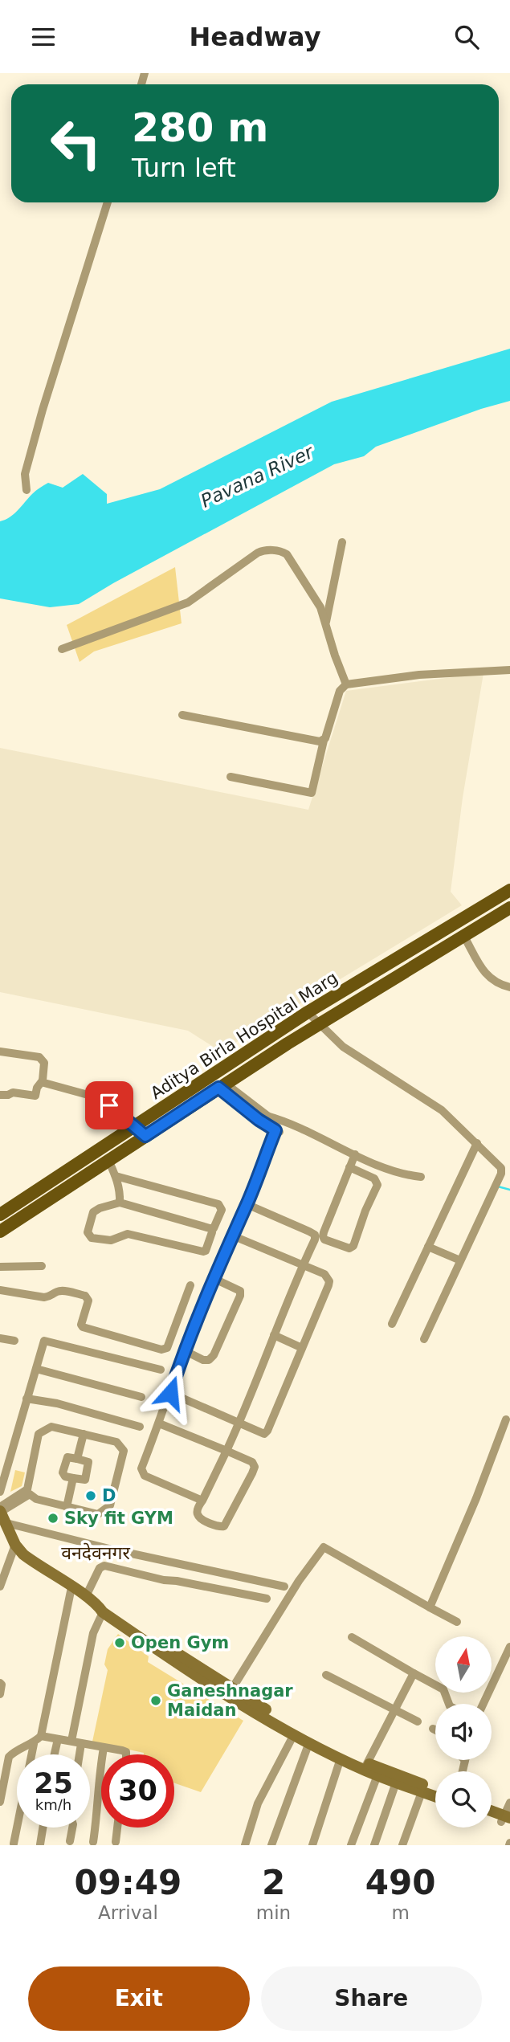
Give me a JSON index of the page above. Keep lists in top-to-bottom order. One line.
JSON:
{"streets":{"main road":["Aditya Birla Hospital Marg"]},"districts":["वनदेवनगर"],"water":["Pavana River"],"places":["D","Sky fit GYM","Open Gym","Ganeshnagar Maidan"],"north":"top","page":{"header":"Headway","turn":["280 m","Turn left"],"speed":"25 km/h","limit":"30","eta":["09:49","Arrival","2","min","490","m"],"buttons":["Exit","Share"]}}
